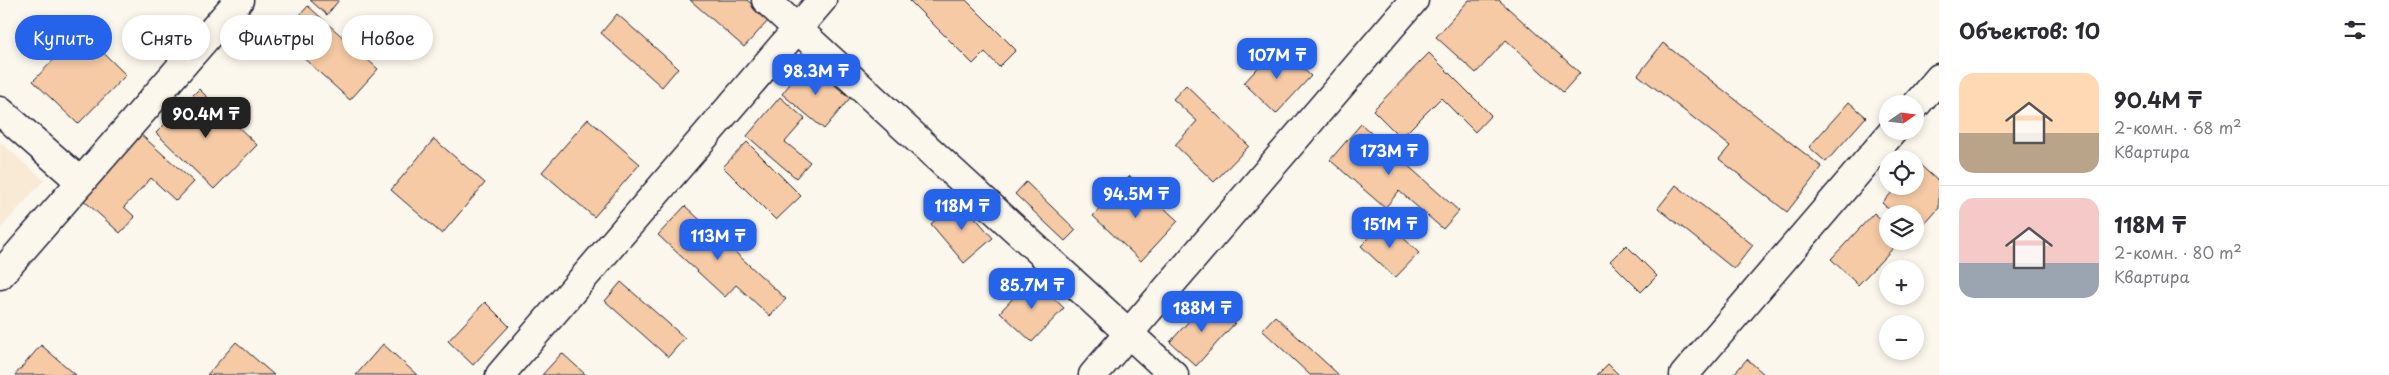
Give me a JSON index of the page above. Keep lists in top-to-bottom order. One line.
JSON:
{"north":"right","page":{"heading":"Объектов: 10","chip":["Купить","Снять","Фильтры","Новое"],"price":["107M ₸","98.3M ₸","90.4M ₸","173M ₸","94.5M ₸","118M ₸","151M ₸","113M ₸","85.7M ₸","188M ₸"],"list":[{"name":"90.4M ₸","note":"2-комн. · 68 m² · Квартира"},{"name":"118M ₸","note":"2-комн. · 80 m² · Квартира"}],"map_buttons":["+","−"]}}
